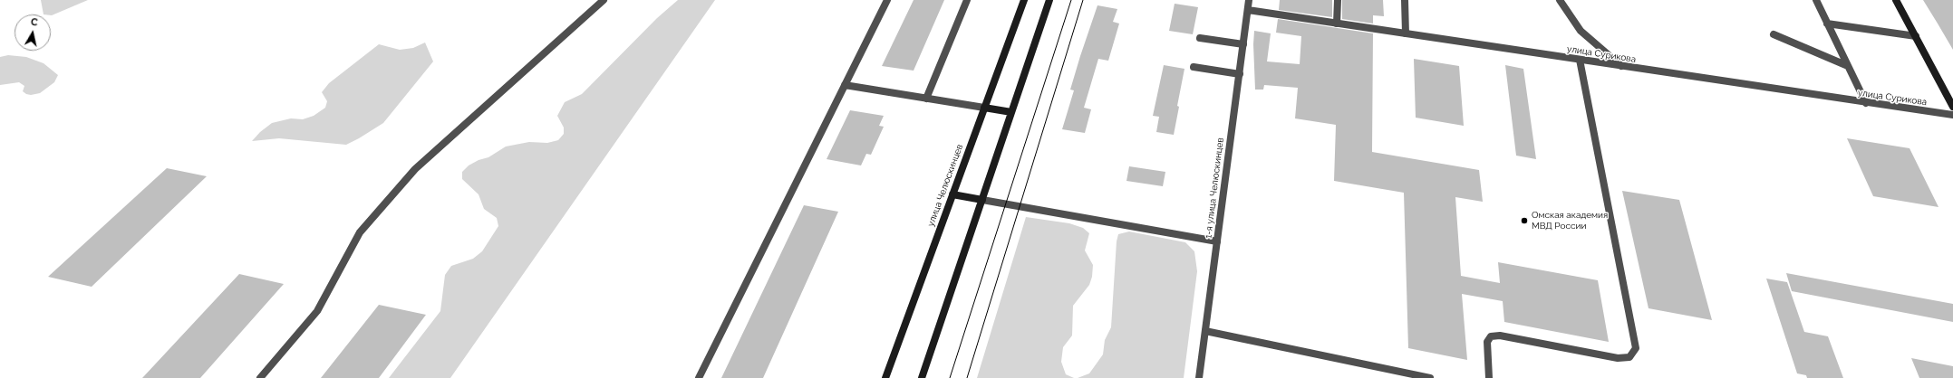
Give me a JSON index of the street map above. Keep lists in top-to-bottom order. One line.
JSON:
{"streets":{"main road":["улица Челюскинцев"],"street":["улица Сурикова","1-я улица Челюскинцев"]},"crossings":[["улица Сурикова","1-я улица Челюскинцев"]],"places":["Омская академия МВД России"],"north":"top"}
